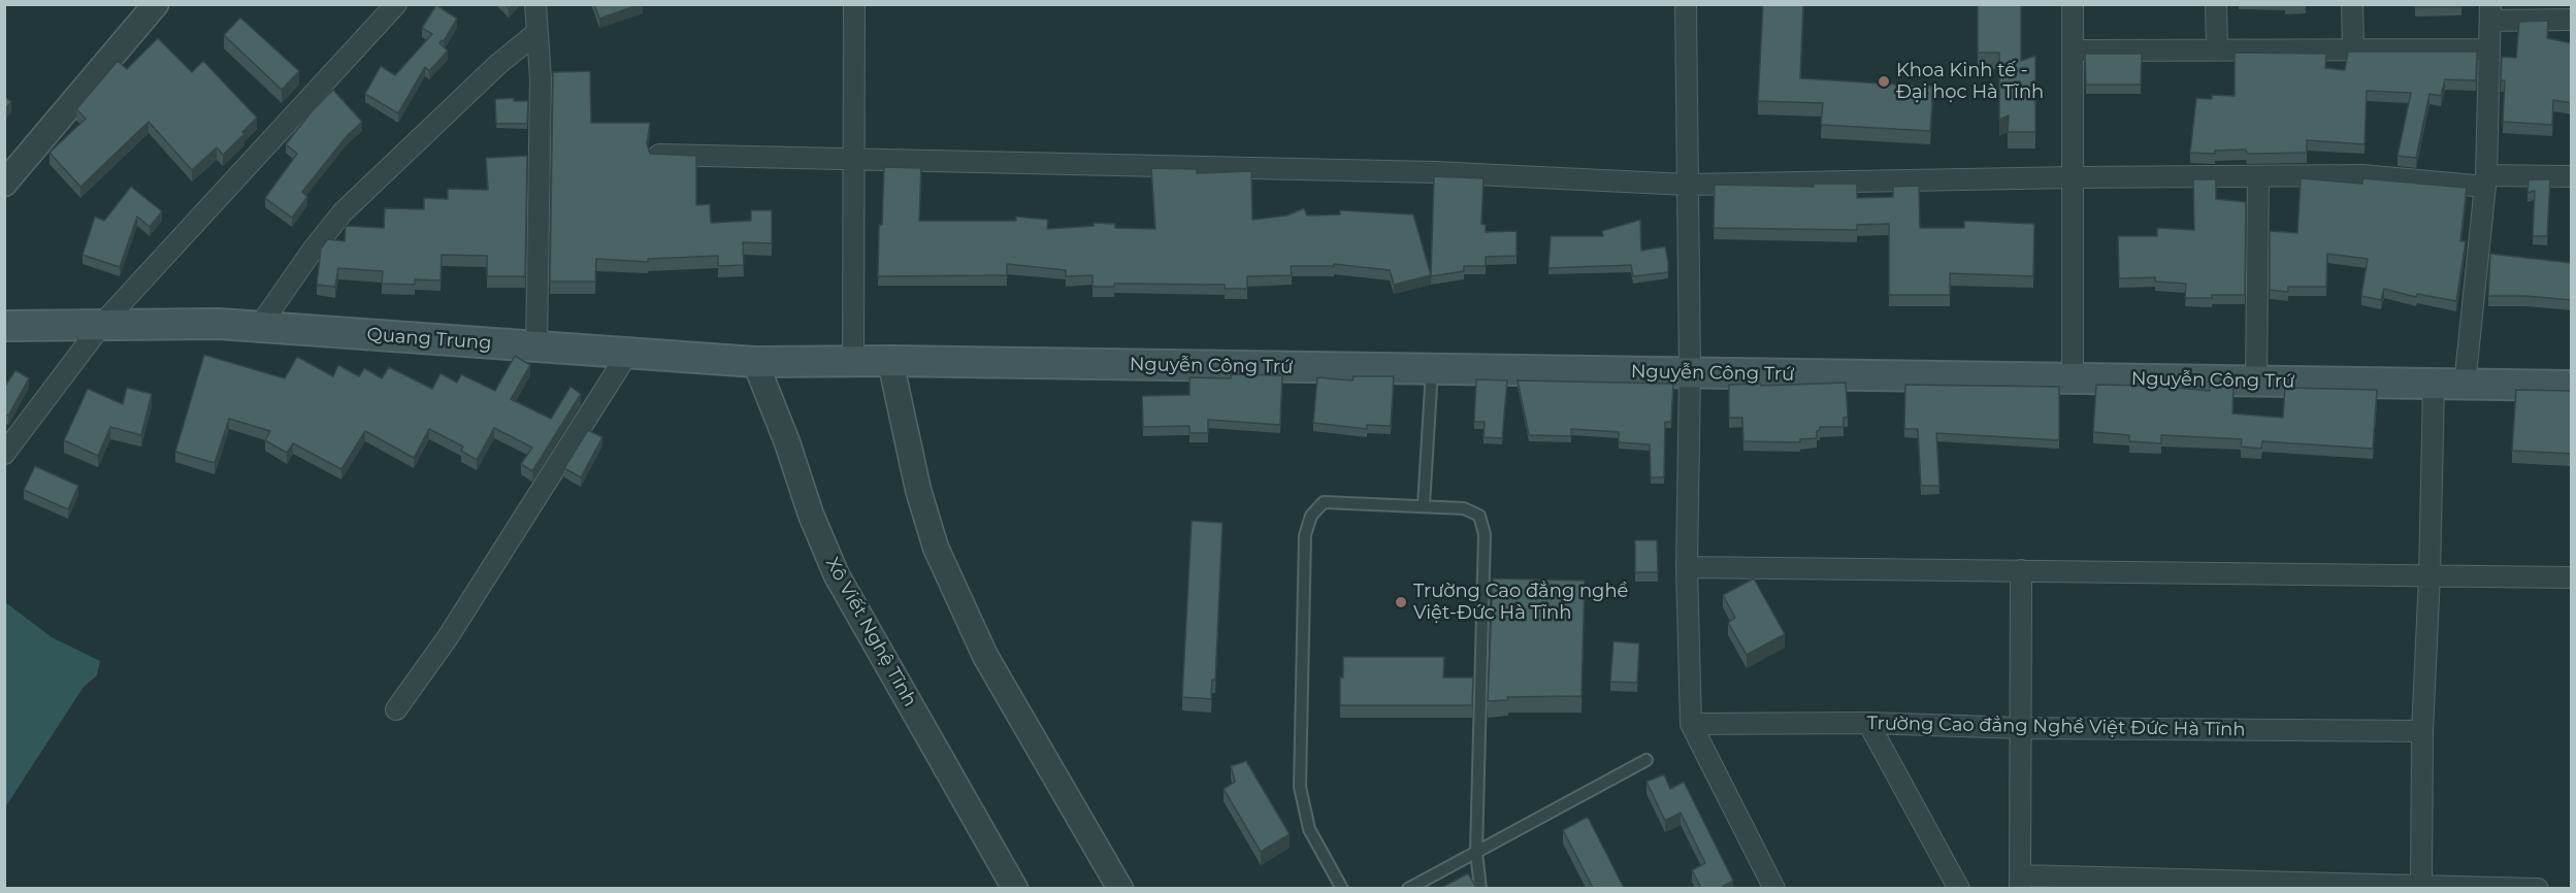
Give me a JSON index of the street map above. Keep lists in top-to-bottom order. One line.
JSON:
{"streets":{"main road":["Quang Trung","Nguyễn Công Trứ"],"street":["Xô Viết Nghệ Tĩnh","Trường Cao đẳng Nghề Việt Đức Hà Tĩnh"]},"crossings":[["Quang Trung","Nguyễn Công Trứ"],["Quang Trung","Xô Viết Nghệ Tĩnh"]],"places":["Khoa Kinh tế - Đại học Hà Tĩnh","Trường Cao đẳng nghề Việt-Đức Hà Tĩnh"]}
